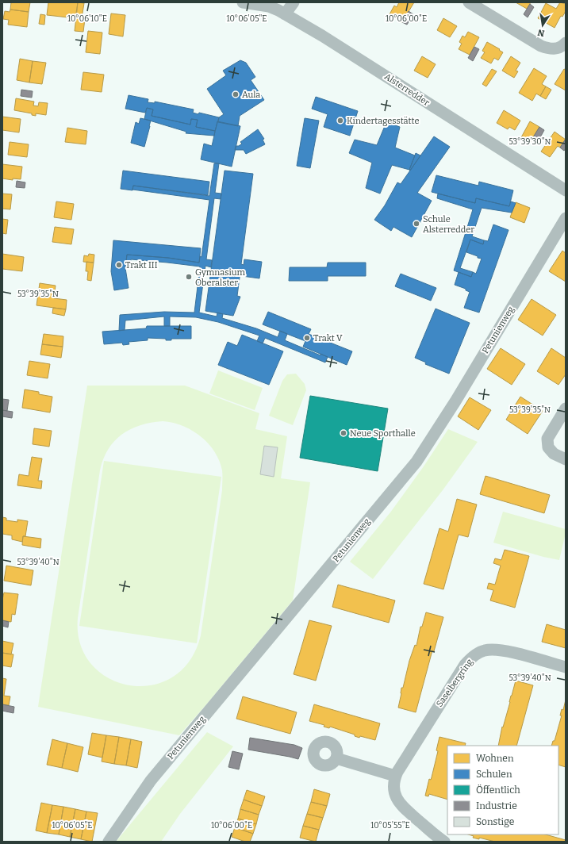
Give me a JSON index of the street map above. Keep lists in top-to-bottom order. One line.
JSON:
{"streets":{"street":["Alsterredder","Petunienweg","Saselbergring"]},"places":["Aula","Kindertagesstätte","Schule Alsterredder","Trakt III","Gymnasium Oberalster","Trakt V","Neue Sporthalle"],"legend":["Wohnen","Schulen","Öffentlich","Industrie","Sonstige"],"north":"bottom","coordinates":["10°06'10\"E","10°06'05\"E","10°06'00\"E","53°39'30\"N","53°39'35\"N","53°39'40\"N","10°05'55\"E"]}
